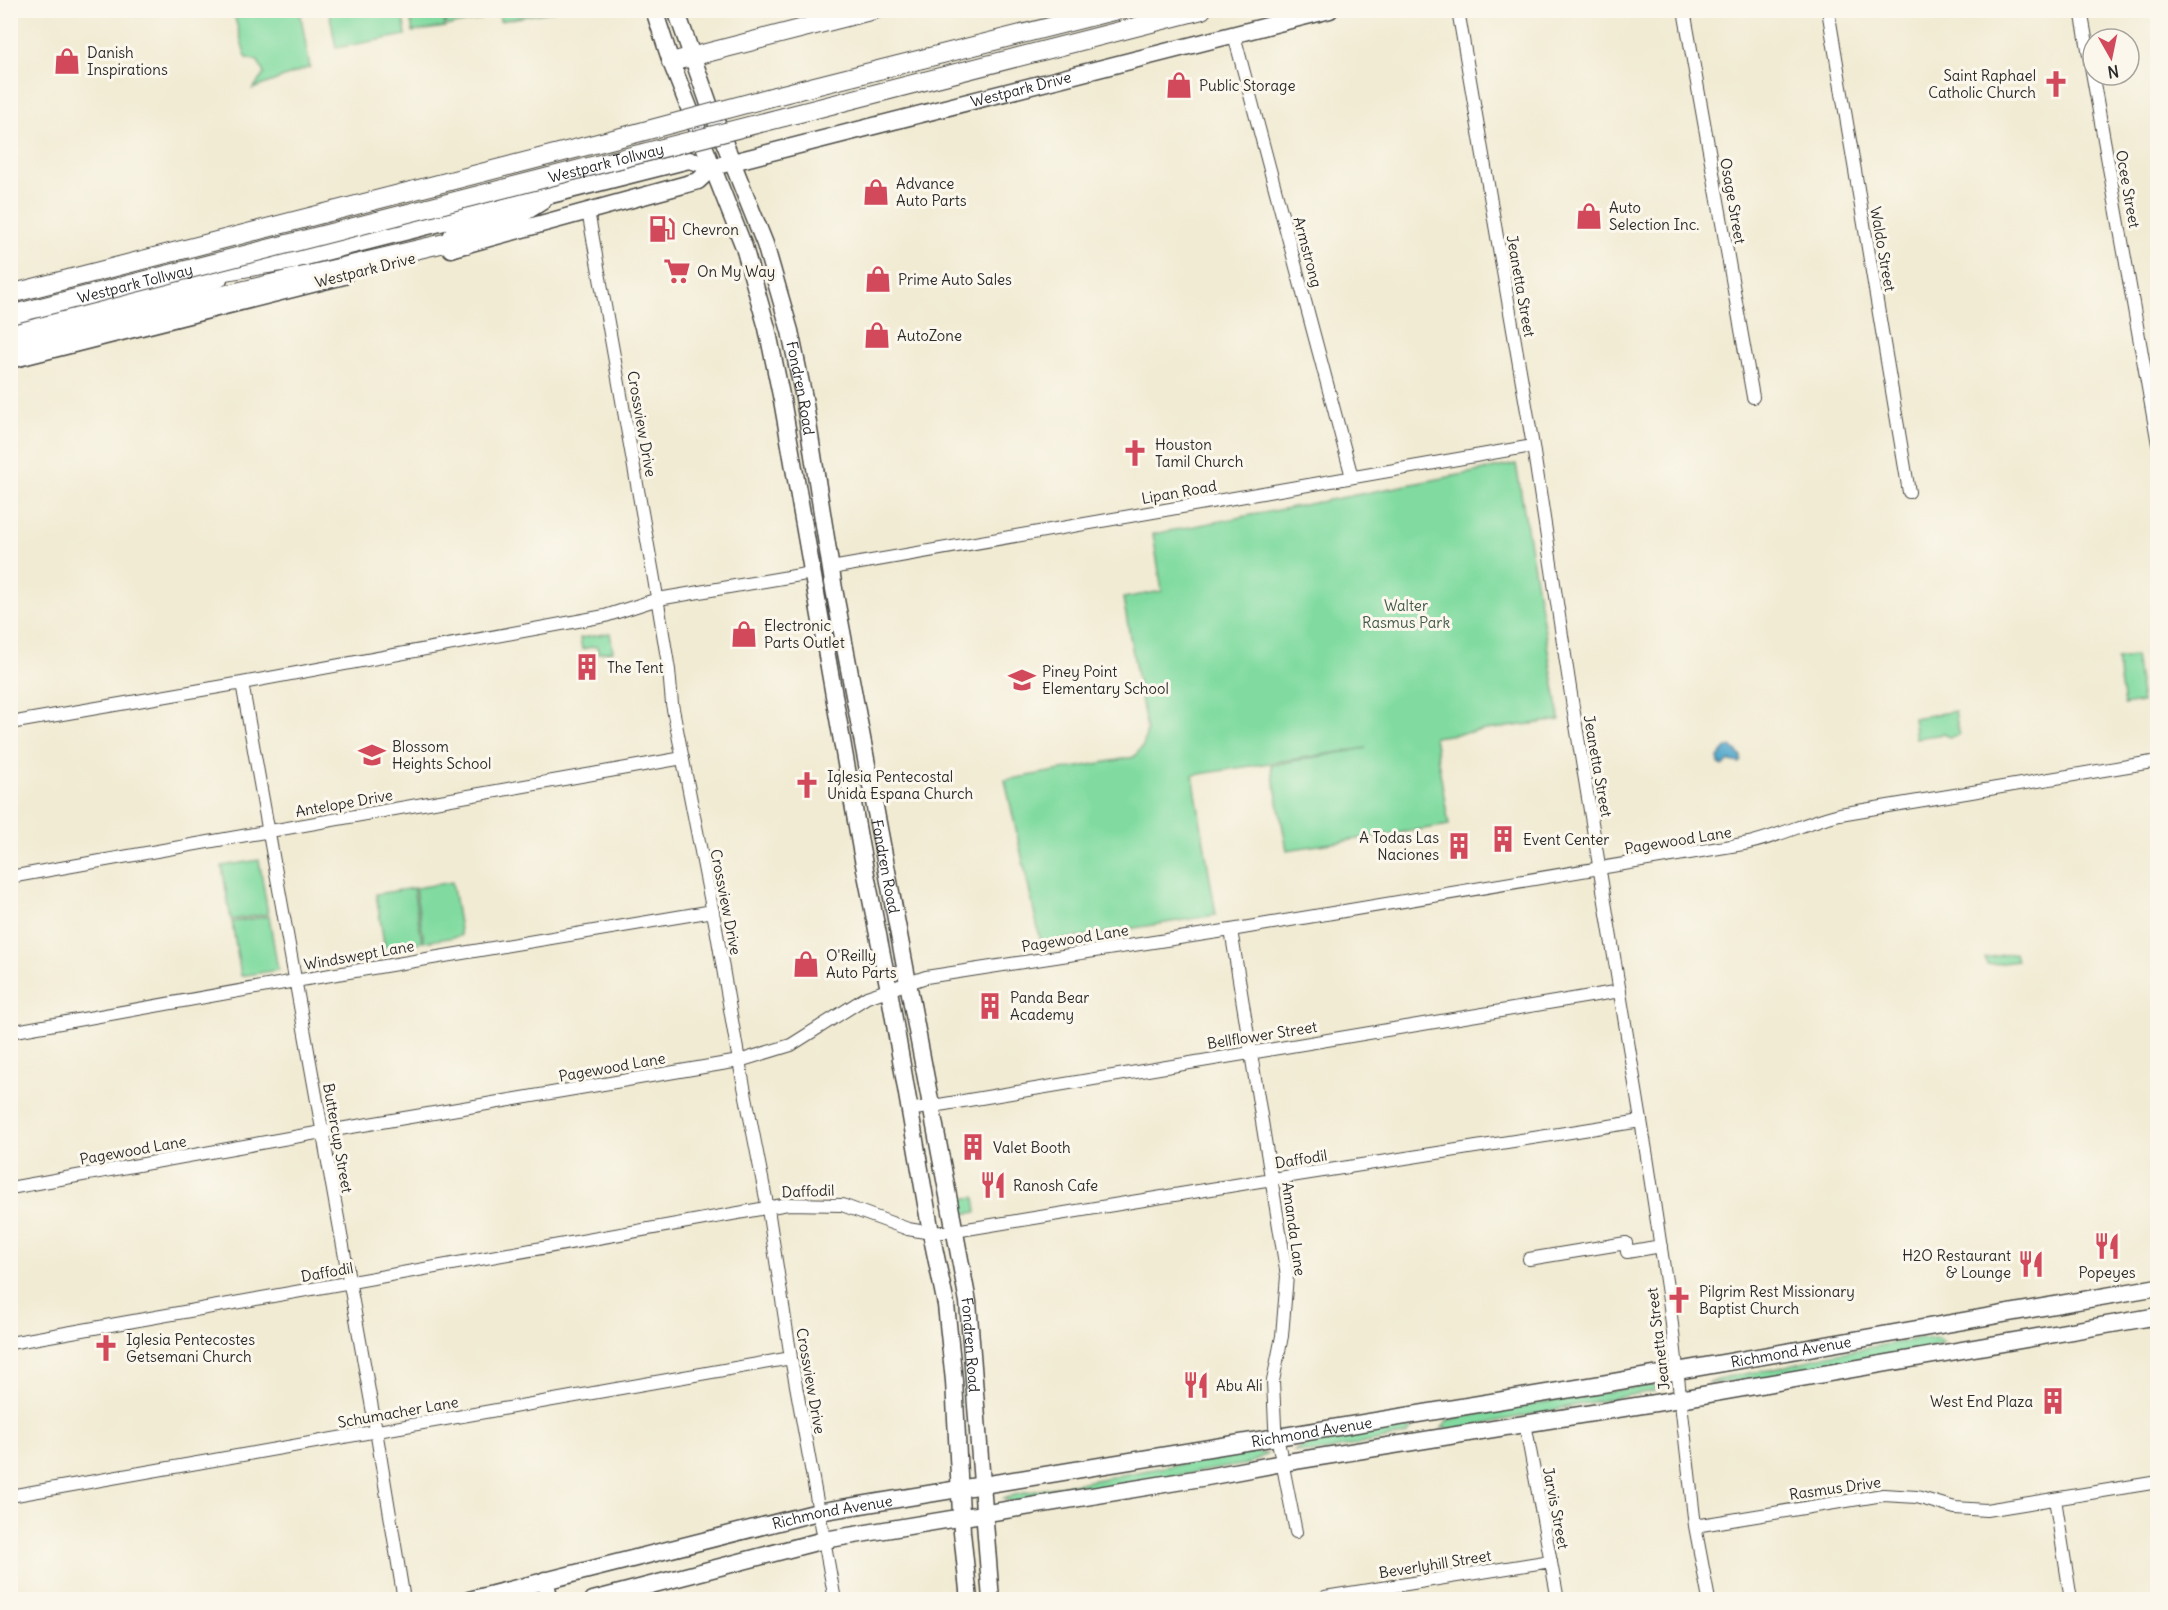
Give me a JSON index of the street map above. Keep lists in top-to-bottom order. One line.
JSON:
{"streets":{"highway":["Westpark Tollway"],"main road":["Westpark Drive","Fondren Road","Richmond Avenue"],"street":["Ocee Street","Osage Street","Waldo Street","Armstrong","Jeanetta Street","Crossview Drive","Lipan Road","Antelope Drive","Pagewood Lane","Windswept Lane","Bellflower Street","Buttercup Street","Daffodil","Amanda Lane","Schumacher Lane","Rasmus Drive","Jarvis Street","Beverlyhill Street"]},"crossings":[["Westpark Drive","Armstrong"],["Westpark Drive","Fondren Road"],["Westpark Drive","Crossview Drive"],["Armstrong","Lipan Road"],["Jeanetta Street","Lipan Road"],["Jeanetta Street","Pagewood Lane"],["Jeanetta Street","Bellflower Street"],["Jeanetta Street","Daffodil"],["Jeanetta Street","Richmond Avenue"],["Jeanetta Street","Rasmus Drive"],["Fondren Road","Lipan Road"],["Fondren Road","Pagewood Lane"],["Fondren Road","Bellflower Street"],["Fondren Road","Daffodil"],["Fondren Road","Richmond Avenue"],["Crossview Drive","Antelope Drive"],["Crossview Drive","Pagewood Lane"],["Crossview Drive","Windswept Lane"],["Crossview Drive","Daffodil"],["Crossview Drive","Richmond Avenue"],["Crossview Drive","Schumacher Lane"],["Antelope Drive","Buttercup Street"],["Pagewood Lane","Buttercup Street"],["Pagewood Lane","Amanda Lane"],["Windswept Lane","Buttercup Street"],["Bellflower Street","Amanda Lane"],["Buttercup Street","Daffodil"],["Buttercup Street","Schumacher Lane"],["Daffodil","Amanda Lane"],["Amanda Lane","Richmond Avenue"],["Richmond Avenue","Jarvis Street"],["Jarvis Street","Beverlyhill Street"]],"parks":["Walter Rasmus Park"],"places":{"shop":["Danish Inspirations","Public Storage","Advance Auto Parts","Auto Selection Inc.","Prime Auto Sales","AutoZone","Electronic Parts Outlet","O'Reilly Auto Parts"],"church":["Saint Raphael Catholic Church","Houston Tamil Church","Iglesia Pentecostal Unida Espana Church","Pilgrim Rest Missionary Baptist Church","Iglesia Pentecostes Getsemani Church"],"fuel station":["Chevron"],"supermarket":["On My Way"],"building":["The Tent","Event Center","A Todas Las Naciones","Panda Bear Academy","Valet Booth","West End Plaza"],"school or university":["Piney Point Elementary School","Blossom Heights School"],"restaurant":["Ranosh Cafe","Popeyes","H2O Restaurant & Lounge","Abu Ali"]},"north":"bottom"}
